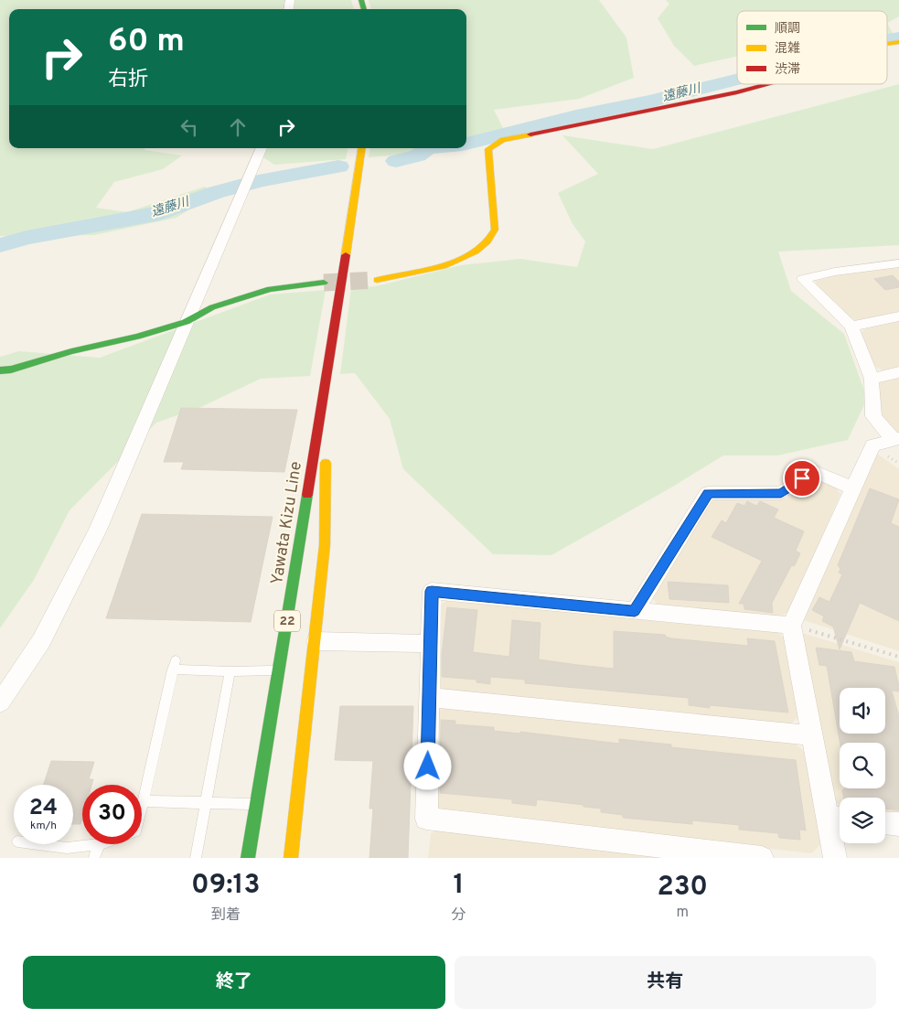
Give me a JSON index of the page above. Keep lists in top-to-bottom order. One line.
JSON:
{"streets":{"street":["Yawata Kizu Line","22"]},"water":["遠藤川"],"legend":["順調","混雑","渋滞"],"page":{"turn":["60 m","右折"],"speed":"24 km/h","limit":"30","eta":["09:13","到着","1","分","230","m"],"buttons":["終了","共有"]}}
